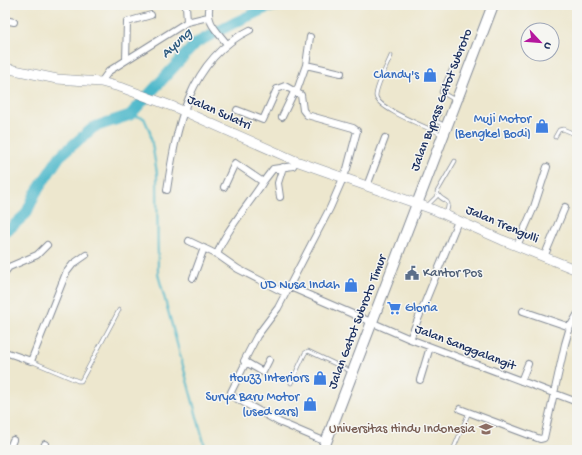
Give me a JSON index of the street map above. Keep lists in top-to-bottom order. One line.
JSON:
{"streets":{"highway":["Jalan Bypass Gatot Subroto","Jalan Gatot Subroto Timur"],"main road":["Jalan Sulatri","Jalan Trengulli"],"street":["Jalan Sanggalangit"]},"crossings":[["Jalan Bypass Gatot Subroto","Jalan Sulatri"],["Jalan Bypass Gatot Subroto","Jalan Trengulli"],["Jalan Bypass Gatot Subroto","Jalan Gatot Subroto Timur"],["Jalan Sulatri","Jalan Trengulli"],["Jalan Sulatri","Jalan Gatot Subroto Timur"],["Jalan Trengulli","Jalan Gatot Subroto Timur"],["Jalan Gatot Subroto Timur","Jalan Sanggalangit"]],"water":["Ayung"],"places":{"shop":["Clandy's","Muji Motor (Bengkel Bodi)","UD Nusa Indah","Houzz Interiors","Surya Baru Motor (used cars)"],"public building":["Kantor Pos"],"supermarket":["Gloria"],"school or university":["Universitas Hindu Indonesia"]},"north":"bottom right"}
